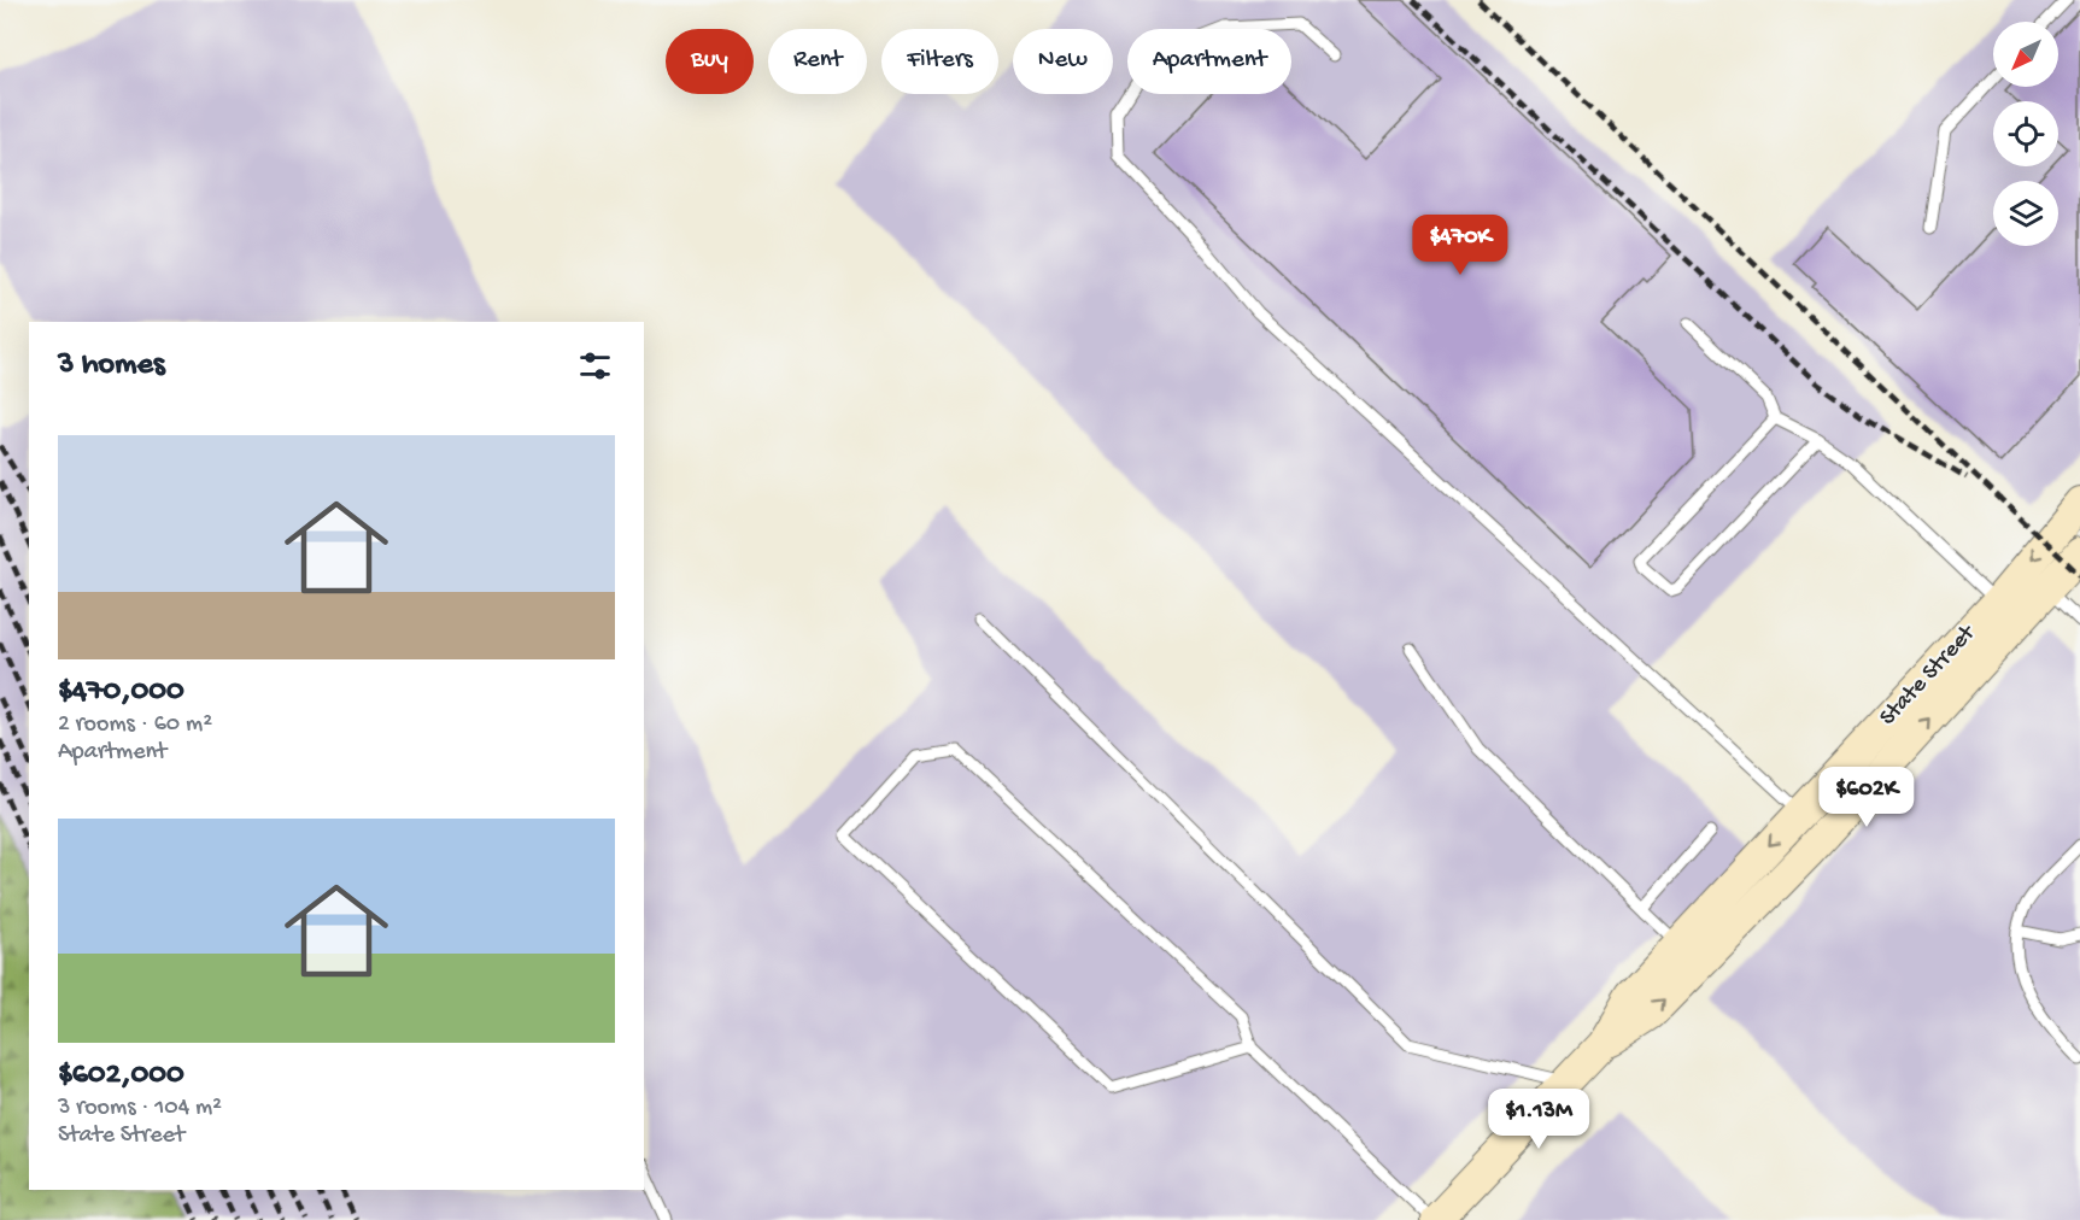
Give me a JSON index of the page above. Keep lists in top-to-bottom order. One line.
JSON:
{"streets":{"street":["State Street"]},"north":"bottom left","page":{"chip":["Buy","Rent","Filters","New","Apartment"],"price":["$470K","$602K","$1.13M"],"heading":"3 homes","list":[{"name":"$470,000","note":"2 rooms · 60 m² · Apartment"},{"name":"$602,000","note":"3 rooms · 104 m² · State Street"}]}}
